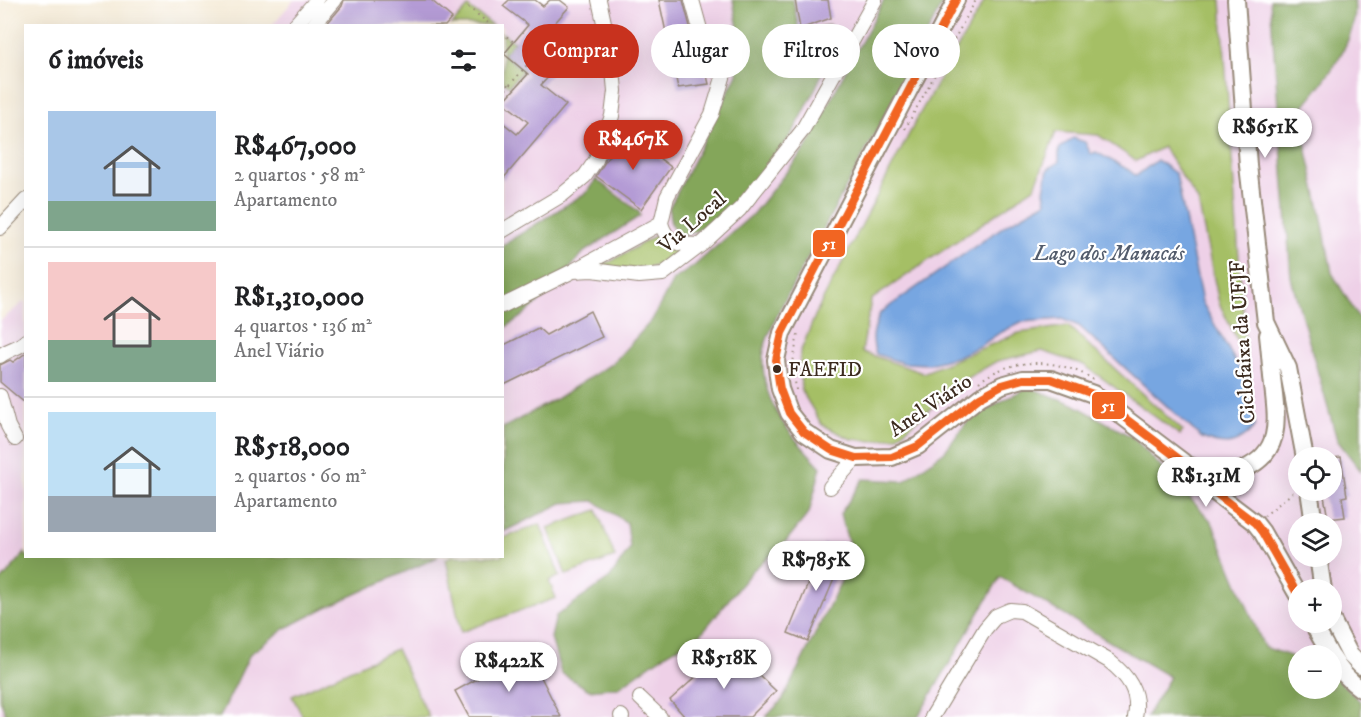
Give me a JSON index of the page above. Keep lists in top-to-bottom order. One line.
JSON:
{"streets":{"main road":["Anel Viário"],"street":["Via Local"]},"water":["Lago dos Manacás"],"places":["FAEFID"],"lines":["transit line 51"],"page":{"chip":["Comprar","Alugar","Filtros","Novo"],"heading":"6 imóveis","list":[{"name":"R$467,000","note":"2 quartos · 58 m² · Apartamento"},{"name":"R$1,310,000","note":"4 quartos · 136 m² · Anel Viário"},{"name":"R$518,000","note":"2 quartos · 60 m² · Apartamento"}],"price":["R$651K","R$467K","R$1.31M","R$785K","R$518K","R$422K"],"map_buttons":["+","−"]}}
